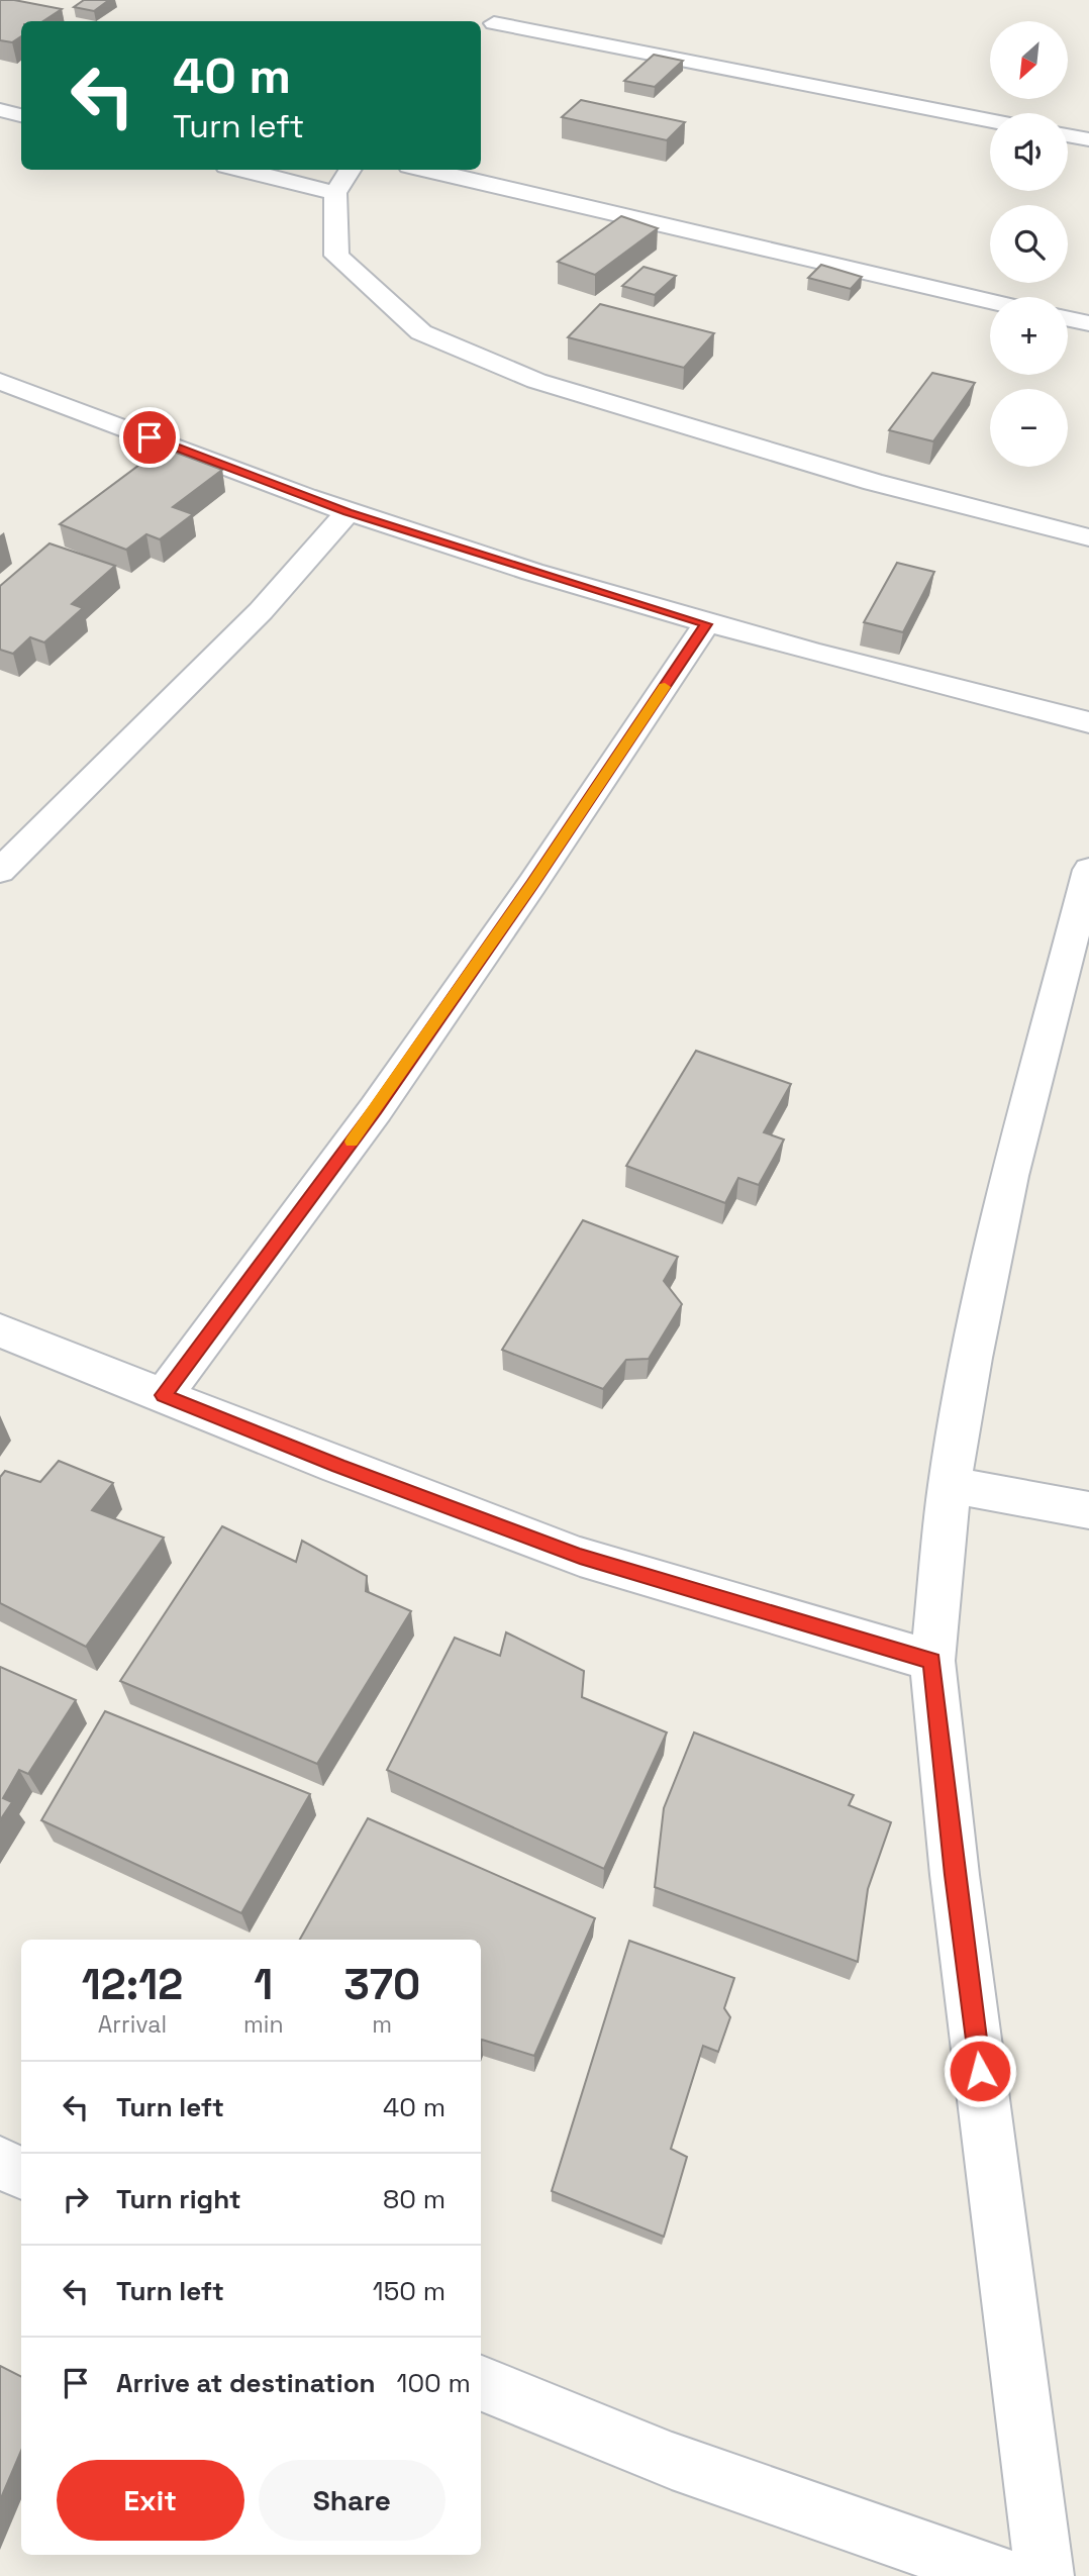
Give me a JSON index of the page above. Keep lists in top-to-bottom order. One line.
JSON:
{"north":"bottom left","page":{"map_buttons":["+","−"],"turn":["40 m","Turn left"],"eta":["12:12","Arrival","1","min","370","m"],"list":[{"name":"Turn left","value":"40 m"},{"name":"Turn right","value":"80 m"},{"name":"Turn left","value":"150 m"},{"name":"Arrive at destination","value":"100 m"}],"buttons":["Exit","Share"]}}
